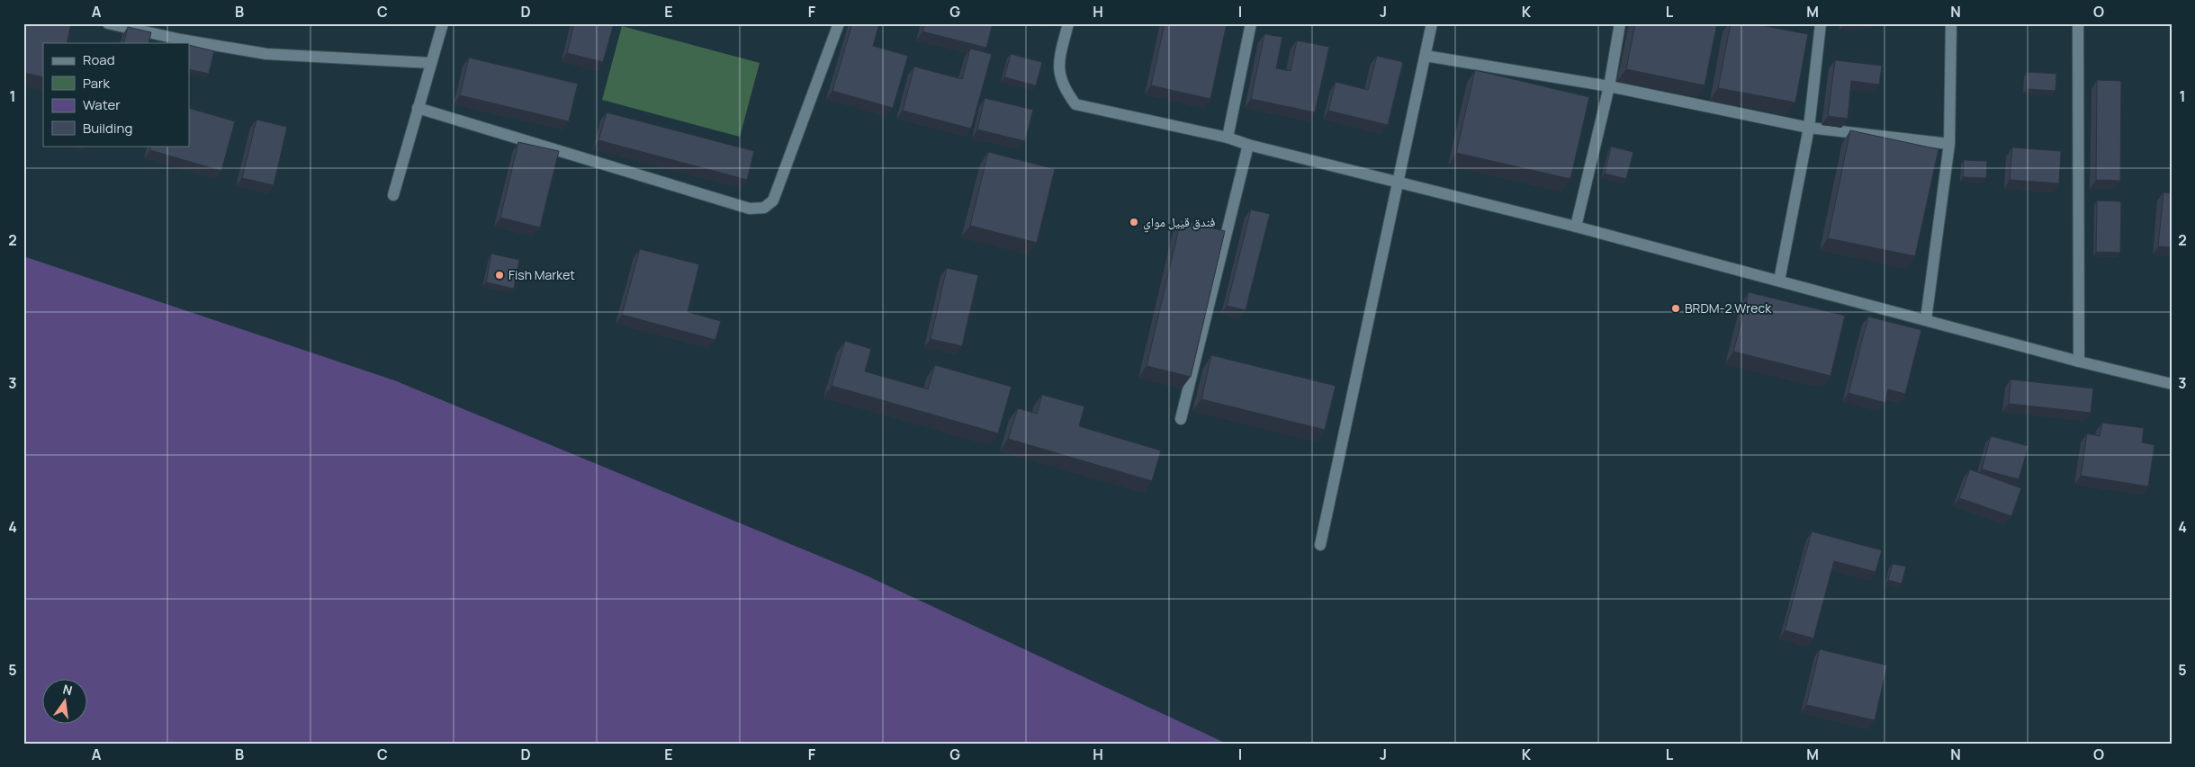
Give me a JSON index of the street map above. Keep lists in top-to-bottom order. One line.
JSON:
{"places":["فندق قييل مواي","Fish Market","BRDM-2 Wreck"],"legend":["Road","Park","Water","Building"],"north":"top","grid":{"columns":["A","B","C","D","E","F","G","H","I","J","K","L","M","N","O"],"rows":["1","2","3","4","5"]}}
